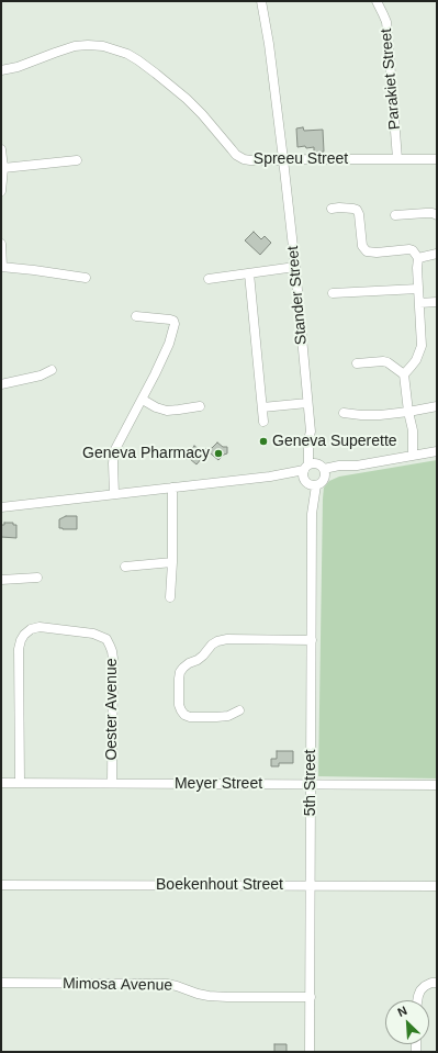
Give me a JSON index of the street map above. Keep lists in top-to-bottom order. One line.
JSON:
{"streets":{"street":["Parakiet Street","Spreeu Street","Stander Street","Oester Avenue","5th Street","Meyer Street","Boekenhout Street","Mimosa Avenue"]},"crossings":[["Parakiet Street","Spreeu Street"],["Spreeu Street","Stander Street"],["Stander Street","5th Street"],["Oester Avenue","Meyer Street"],["5th Street","Meyer Street"],["5th Street","Boekenhout Street"],["5th Street","Mimosa Avenue"]],"places":["Geneva Superette","Geneva Pharmacy"],"north":"top left"}
